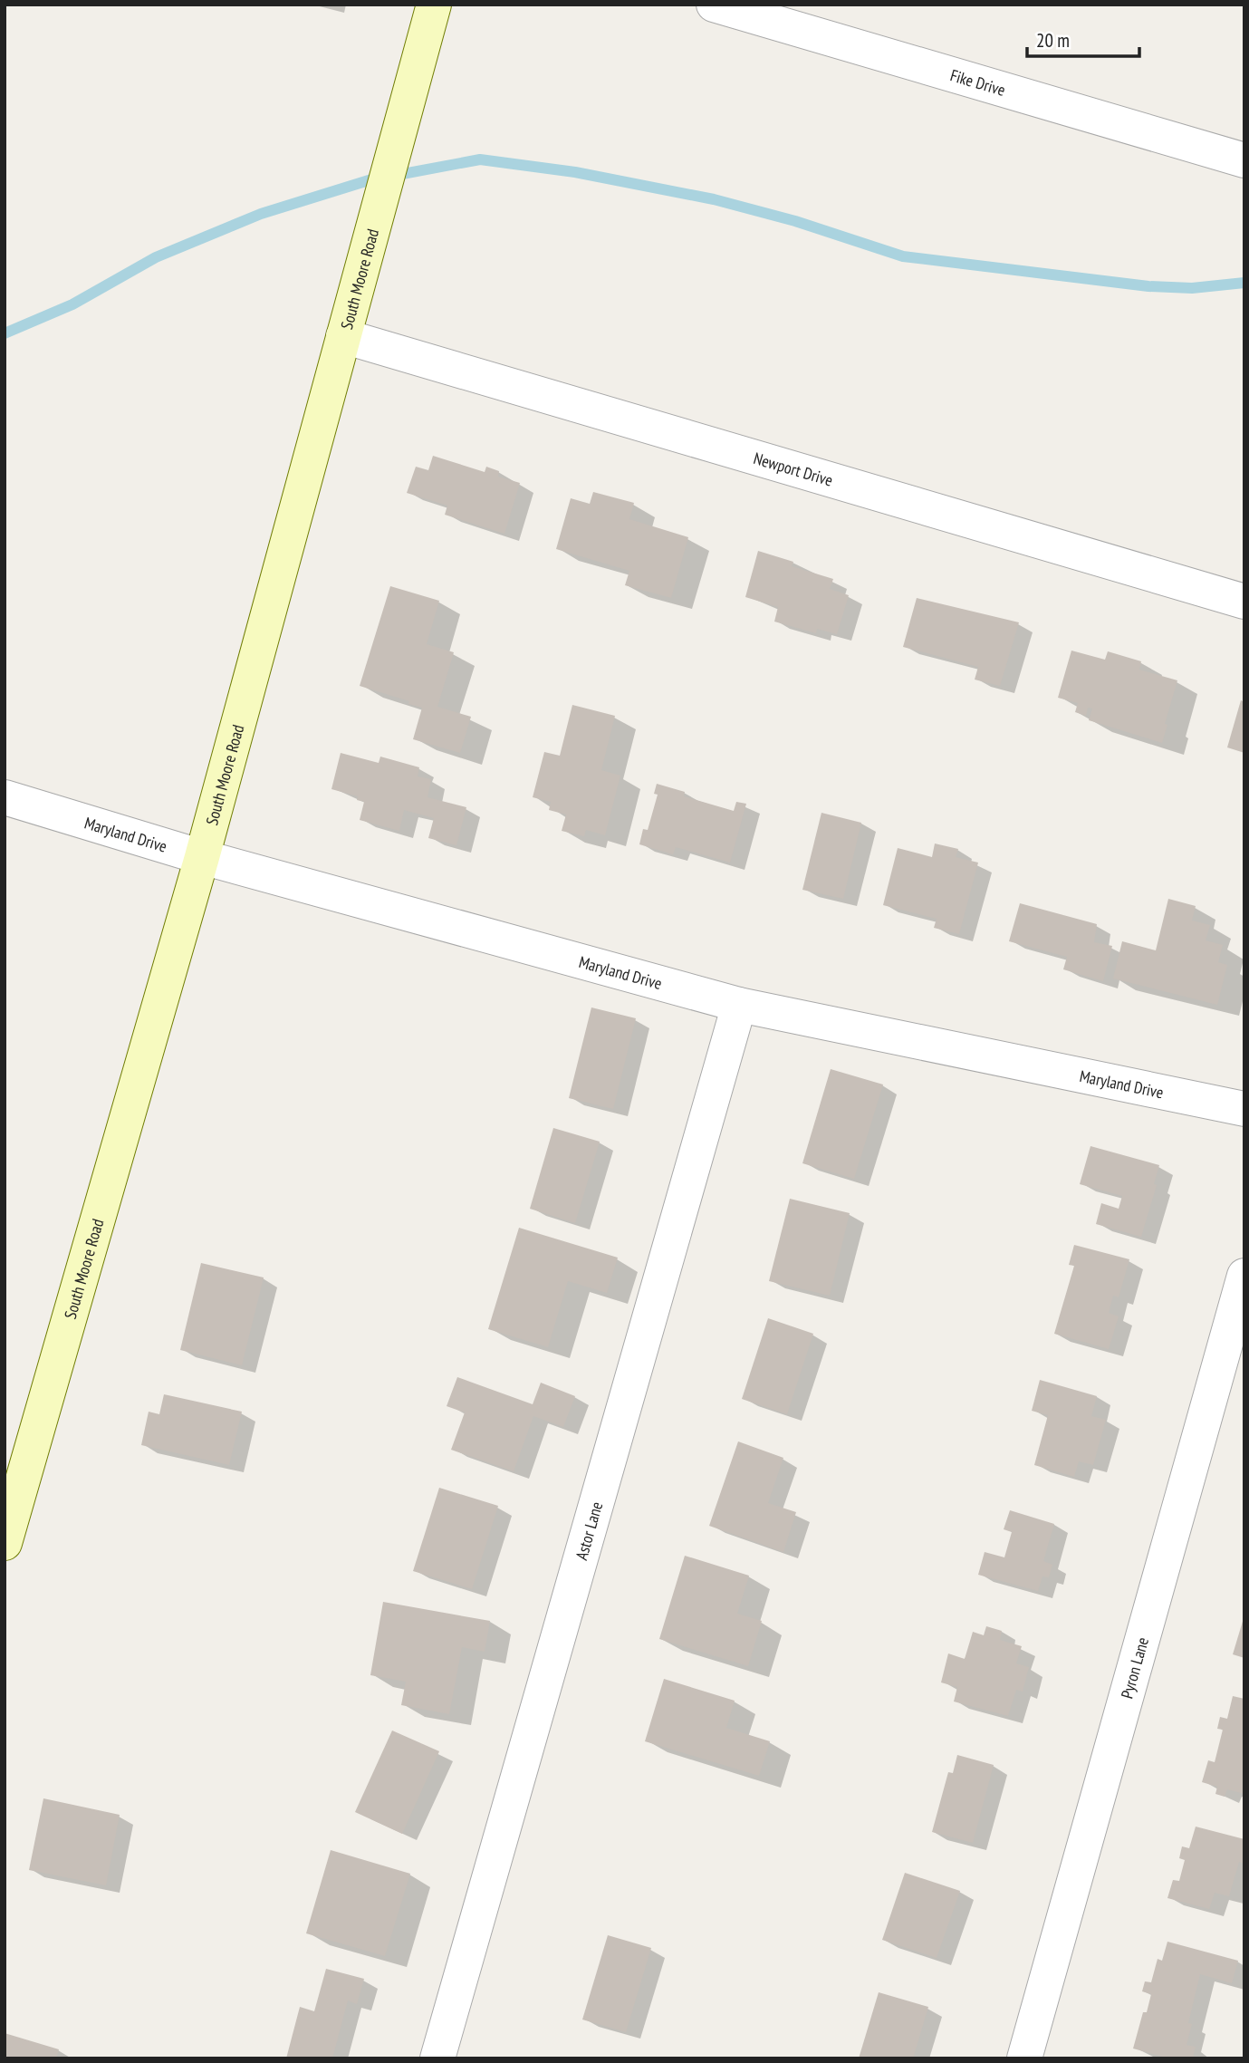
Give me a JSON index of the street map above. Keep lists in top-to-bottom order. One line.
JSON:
{"streets":{"main road":["South Moore Road"],"street":["Fike Drive","Newport Drive","Maryland Drive","Astor Lane","Pyron Lane"]},"crossings":[["South Moore Road","Newport Drive"],["South Moore Road","Maryland Drive"],["Maryland Drive","Astor Lane"]],"scale_bar":"20 m"}
